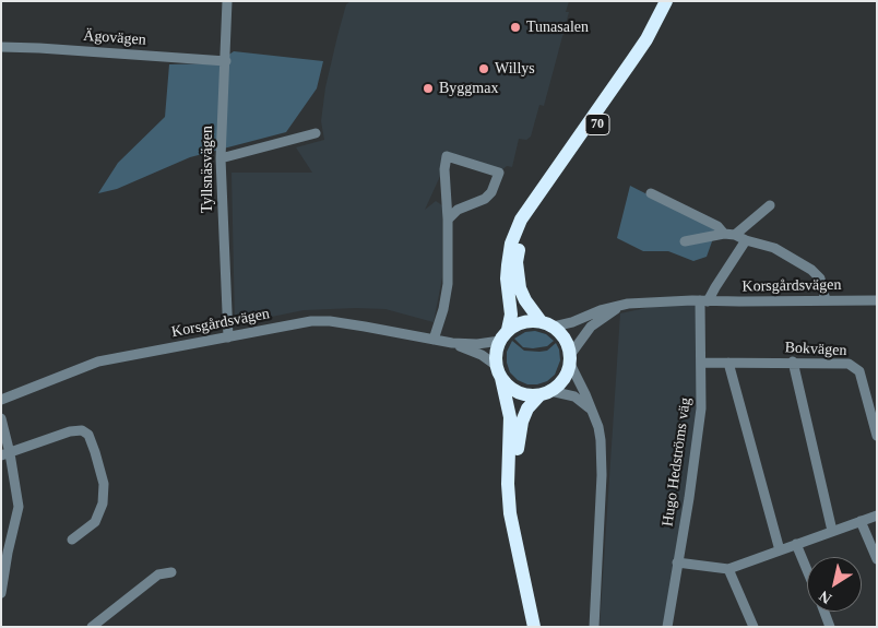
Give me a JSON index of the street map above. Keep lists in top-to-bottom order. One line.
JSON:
{"streets":{"highway":["70"],"street":["Ägovägen","Tyllsnäsvägen","Korsgårdsvägen","Bokvägen","Hugo Hedströms väg"]},"crossings":[["Ägovägen","Tyllsnäsvägen"],["70","Korsgårdsvägen"],["Tyllsnäsvägen","Korsgårdsvägen"],["Korsgårdsvägen","Hugo Hedströms väg"],["Bokvägen","Hugo Hedströms väg"]],"places":["Tunasalen","Willys","Byggmax"],"north":"bottom left"}
